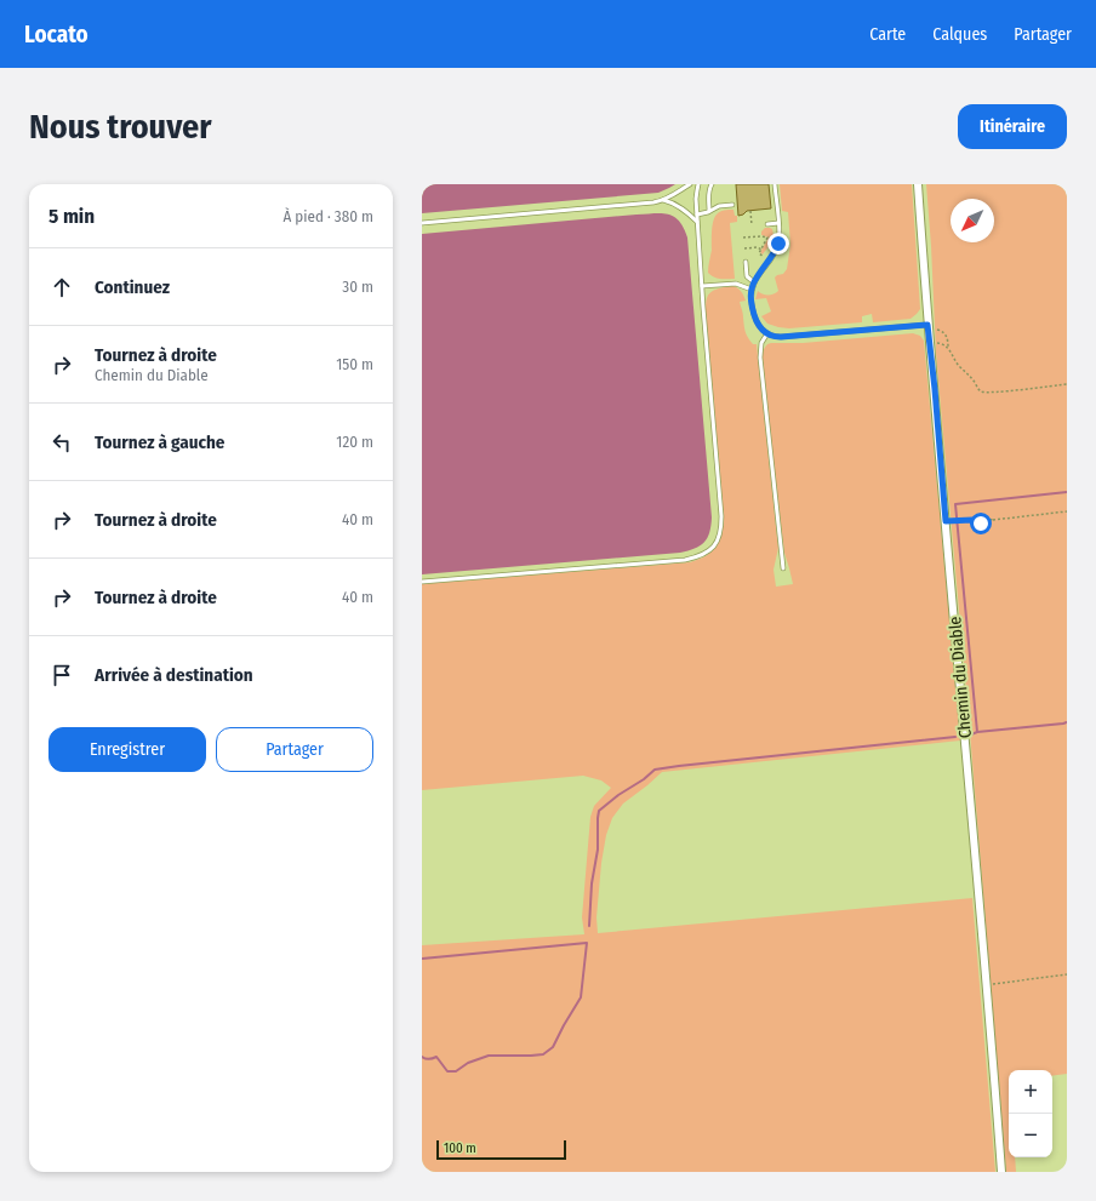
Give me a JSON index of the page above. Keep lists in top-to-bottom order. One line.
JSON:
{"streets":{"street":["Chemin du Diable"]},"scale_bar":"100 m","north":"bottom left","page":{"header":"Locato","nav":["Carte","Calques","Partager"],"buttons":["Itinéraire",["Enregistrer","Partager"]],"title":"Nous trouver","heading":["5 min","À pied · 380 m"],"list":[["Continuez","30 m"],["Tournez à droite","Chemin du Diable","150 m"],["Tournez à gauche","120 m"],["Tournez à droite","40 m"],["Tournez à droite","40 m"],"Arrivée à destination"],"map_buttons":["+","−"],"scale":"100 m"}}
